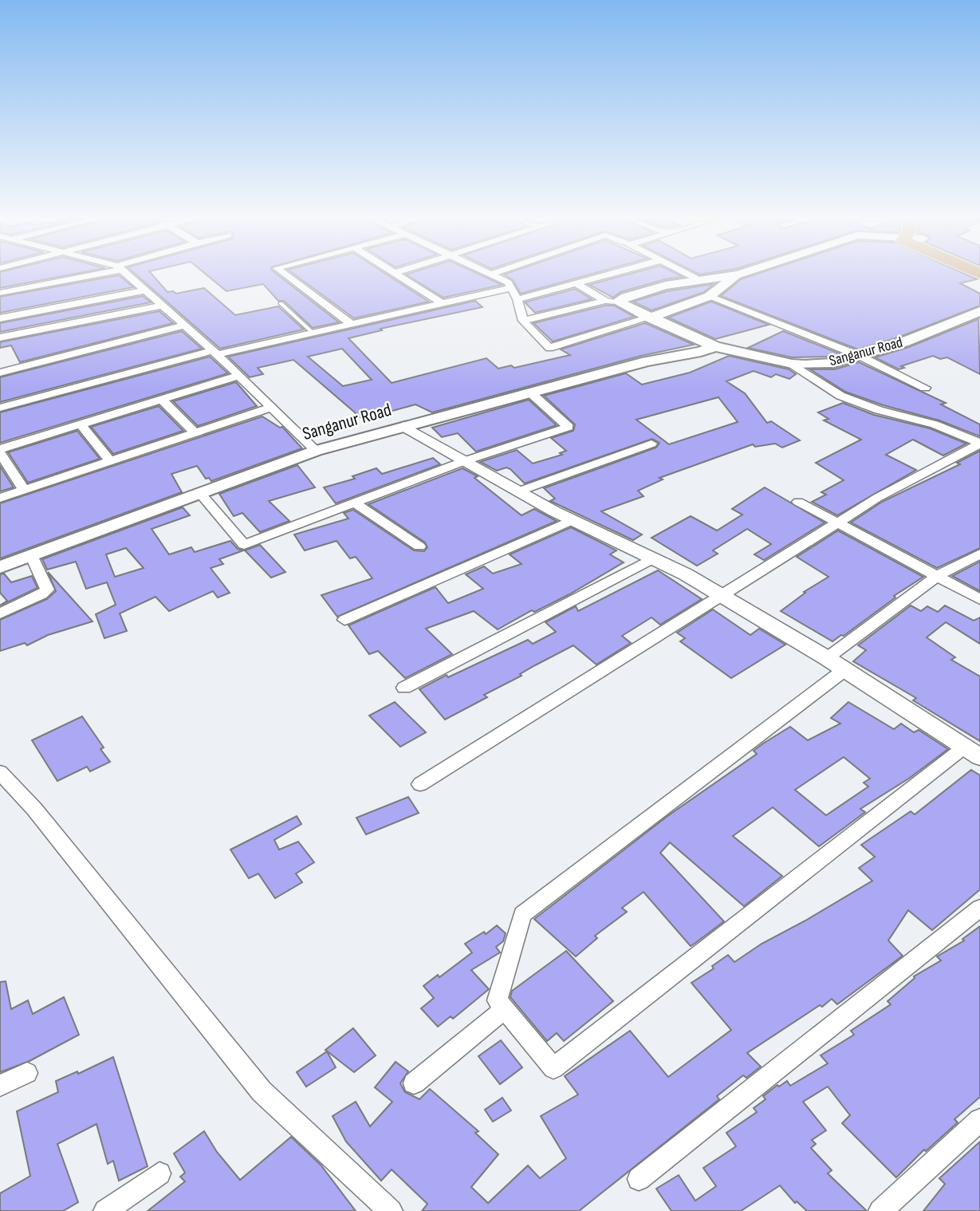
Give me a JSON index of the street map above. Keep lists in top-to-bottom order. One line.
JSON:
{"streets":{"main road":["Sanganur Road"]}}
